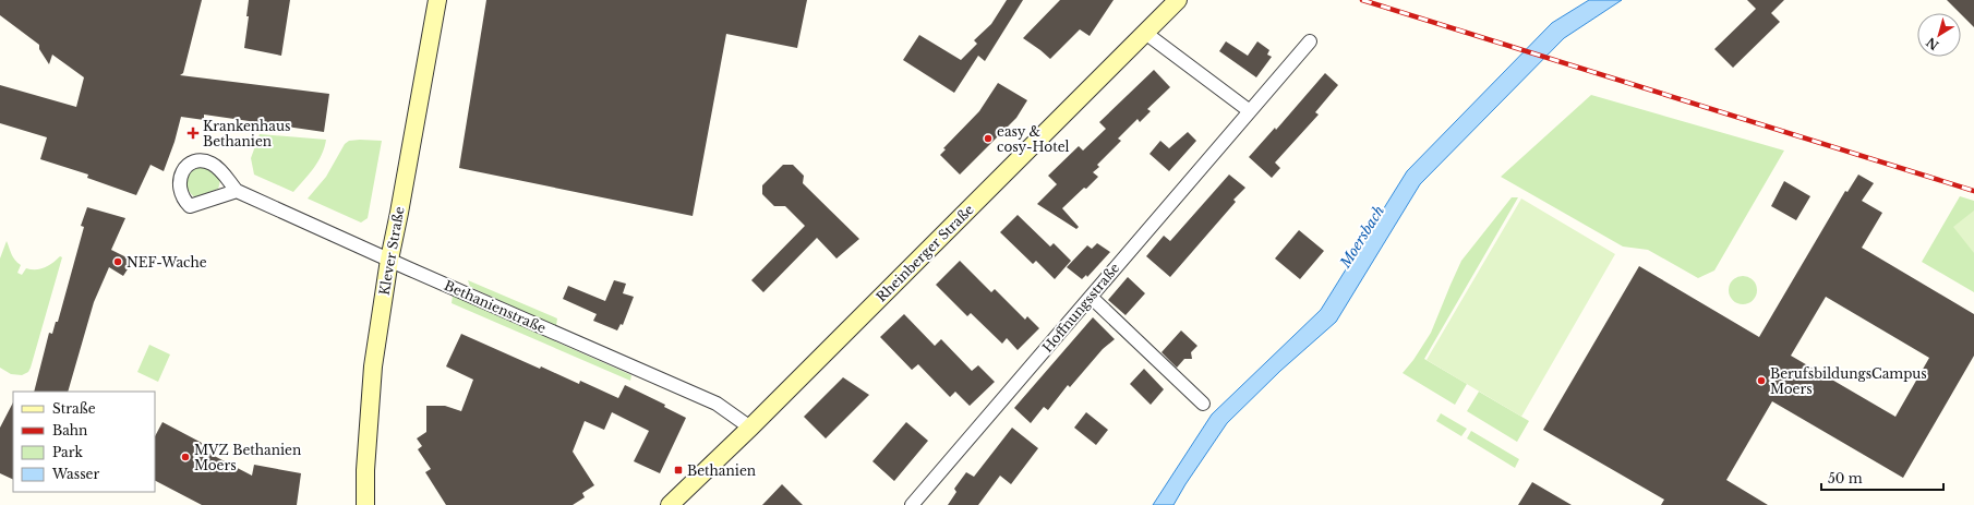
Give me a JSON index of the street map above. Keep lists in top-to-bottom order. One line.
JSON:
{"streets":{"main road":["Klever Straße","Rheinberger Straße"],"street":["Bethanienstraße","Hoffnungsstraße"]},"crossings":[["Klever Straße","Bethanienstraße"],["Rheinberger Straße","Bethanienstraße"]],"water":["Moersbach"],"places":{"health":["Krankenhaus Bethanien"],"other":["easy & cosy-Hotel","NEF-Wache","BerufsbildungsCampus Moers","MVZ Bethanien Moers"],"transit":["Bethanien"]},"legend":["Straße","Bahn","Park","Wasser"],"scale_bar":"50 m","north":"bottom left"}
